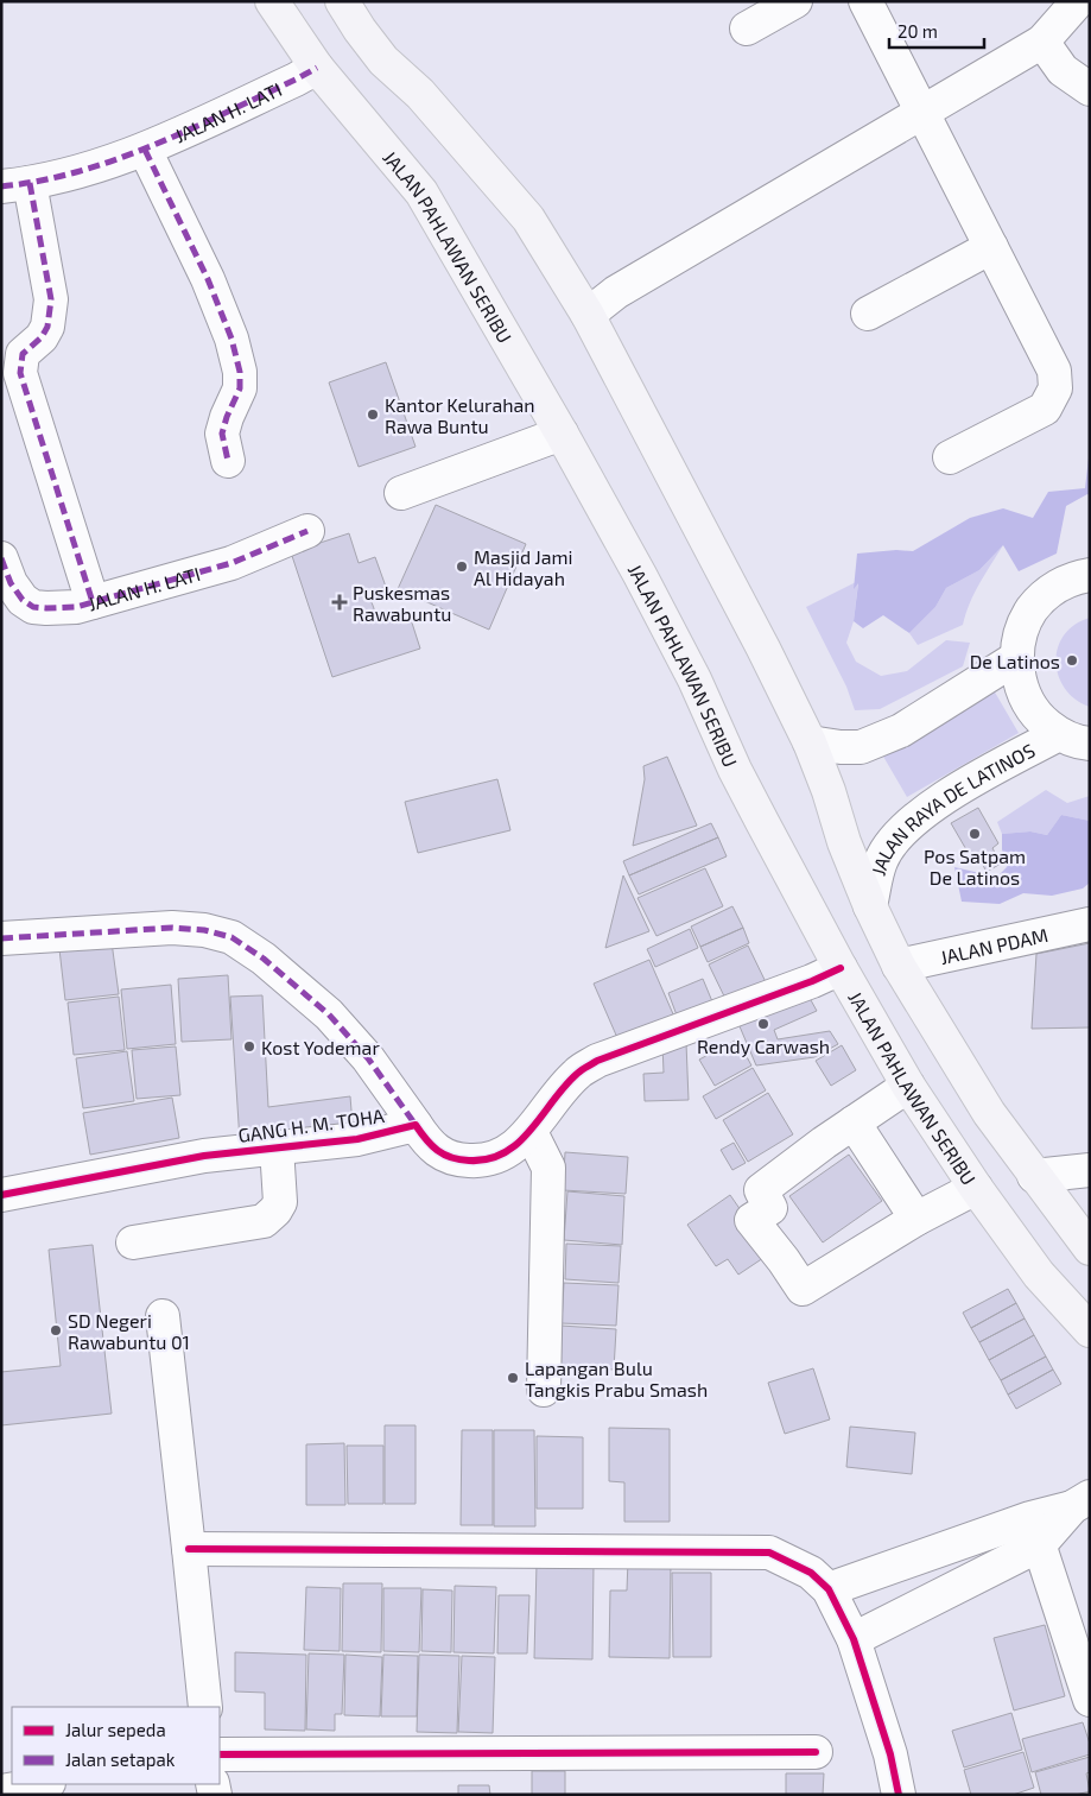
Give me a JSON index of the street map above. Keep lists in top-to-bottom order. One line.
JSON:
{"streets":{"main road":["JALAN PAHLAWAN SERIBU"],"street":["JALAN H. LATI","JALAN RAYA DE LATINOS","JALAN PDAM","GANG H. M. TOHA"]},"crossings":[["JALAN H. LATI","JALAN PAHLAWAN SERIBU"]],"places":{"other":["Kantor Kelurahan Rawa Buntu","Masjid Jami Al Hidayah","De Latinos","Pos Satpam De Latinos","Rendy Carwash","Kost Yodemar","SD Negeri Rawabuntu 01","Lapangan Bulu Tangkis Prabu Smash"],"health":["Puskesmas Rawabuntu"]},"legend":["Jalur sepeda","Jalan setapak"],"scale_bar":"20 m"}
